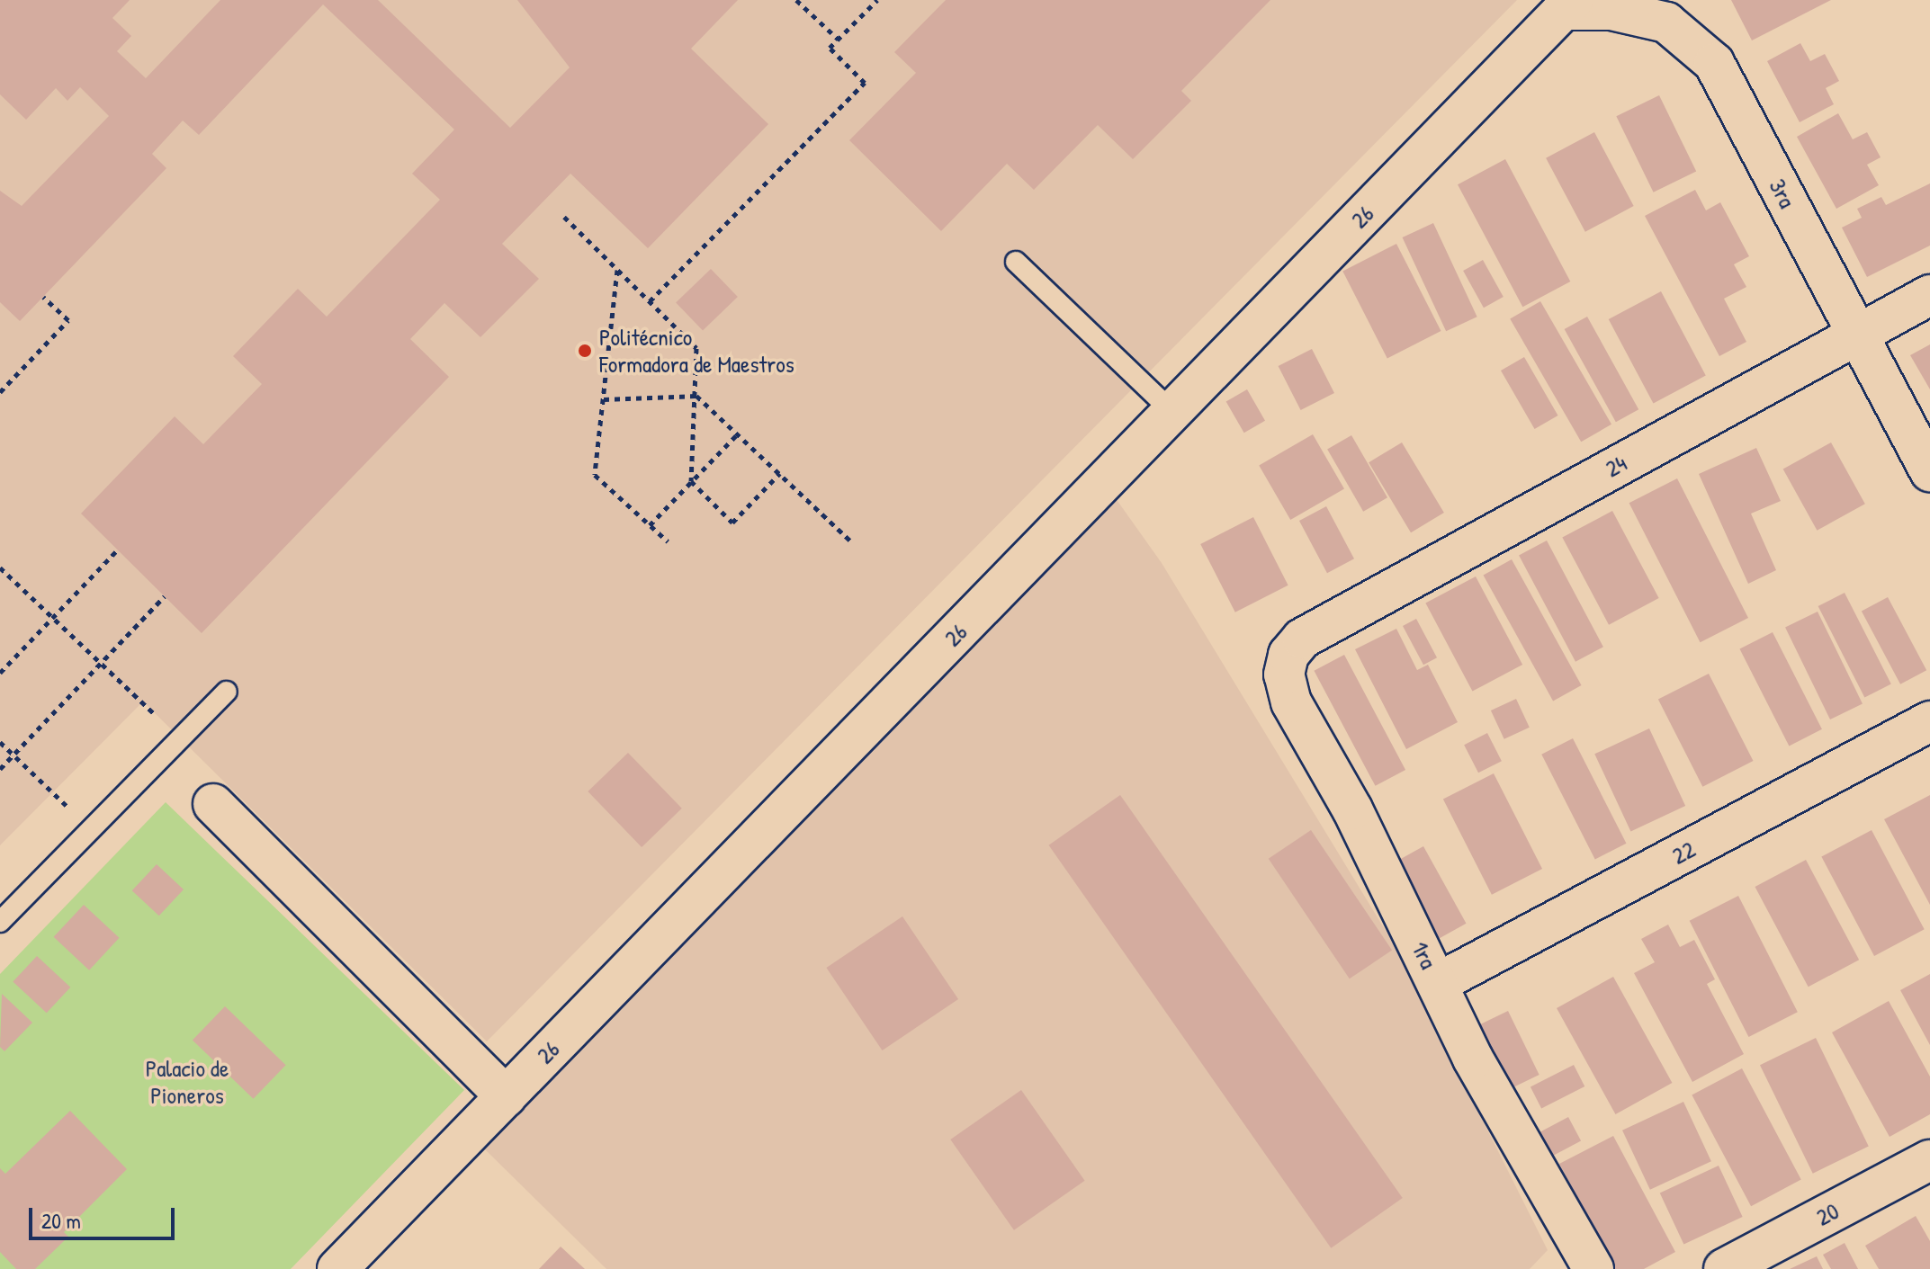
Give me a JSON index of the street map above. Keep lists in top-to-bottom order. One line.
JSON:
{"streets":{"street":["3ra","26","24","22","1ra","20"]},"crossings":[["3ra","26"],["3ra","24"],["24","1ra"],["22","1ra"]],"parks":["Palacio de Pioneros"],"places":["Politécnico Formadora de Maestros"],"scale_bar":"20 m"}
